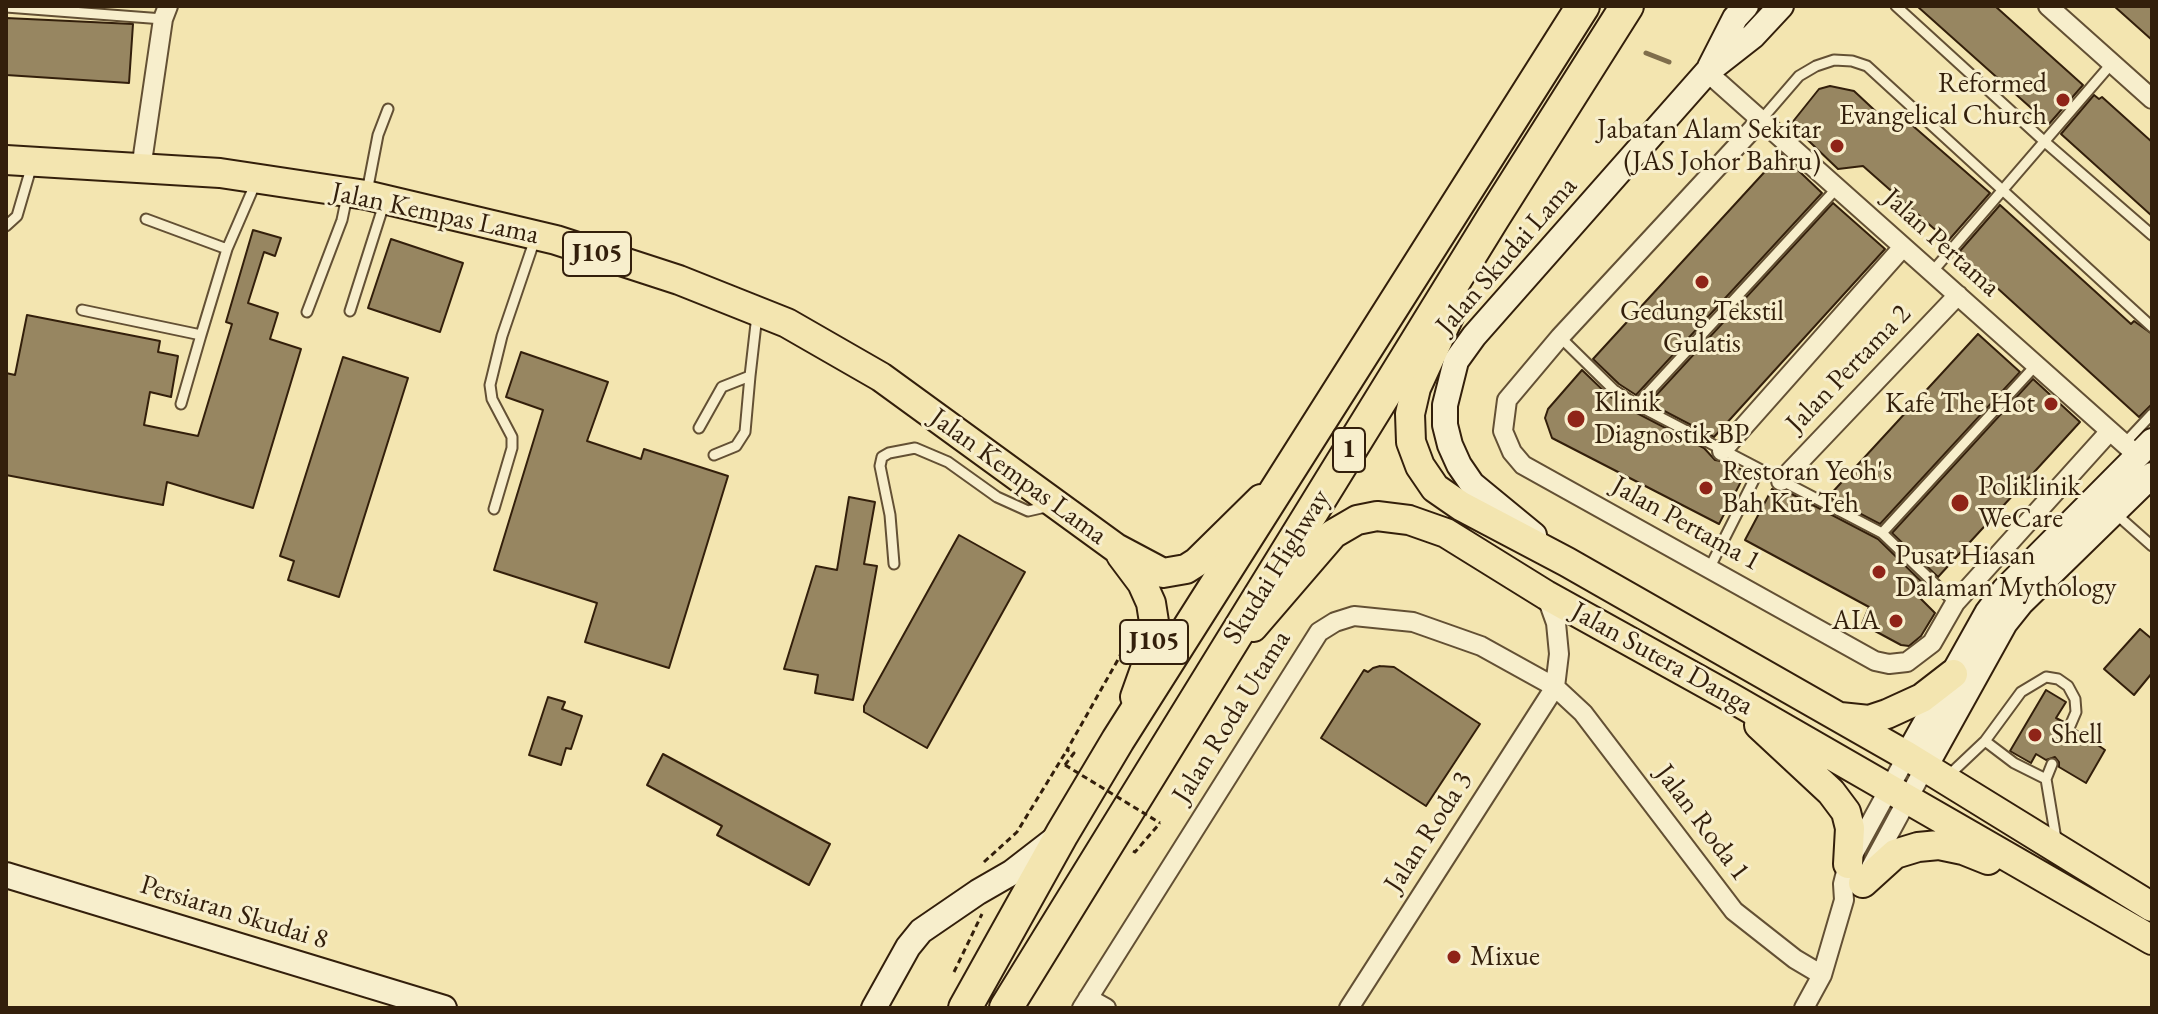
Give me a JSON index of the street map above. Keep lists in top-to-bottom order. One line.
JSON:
{"streets":{"highway":["1","Skudai Highway"],"main road":["Jalan Kempas Lama","J105","Jalan Sutera Danga"],"street":["Jalan Pertama","Jalan Skudai Lama","Jalan Pertama 2","Jalan Pertama 1","Jalan Roda Utama","Jalan Roda 1","Jalan Roda 3","Persiaran Skudai 8"]},"crossings":[["Jalan Kempas Lama","Skudai Highway"],["Jalan Pertama","Jalan Skudai Lama"],["Jalan Pertama","Jalan Pertama 2"],["Jalan Pertama","Jalan Pertama 1"],["Jalan Skudai Lama","Jalan Sutera Danga"],["Skudai Highway","Jalan Sutera Danga"],["Jalan Roda Utama","Jalan Roda 1"],["Jalan Roda Utama","Jalan Roda 3"],["Jalan Roda 1","Jalan Roda 3"]],"places":["Reformed Evangelical Church","Jabatan Alam Sekitar (JAS Johor Bahru)","Gedung Tekstil Gulatis","Kafe The Hot","Klinik Diagnostik BP","Restoran Yeoh's Bah Kut Teh","Poliklinik WeCare","Pusat Hiasan Dalaman Mythology","AIA","Shell","Mixue"]}
